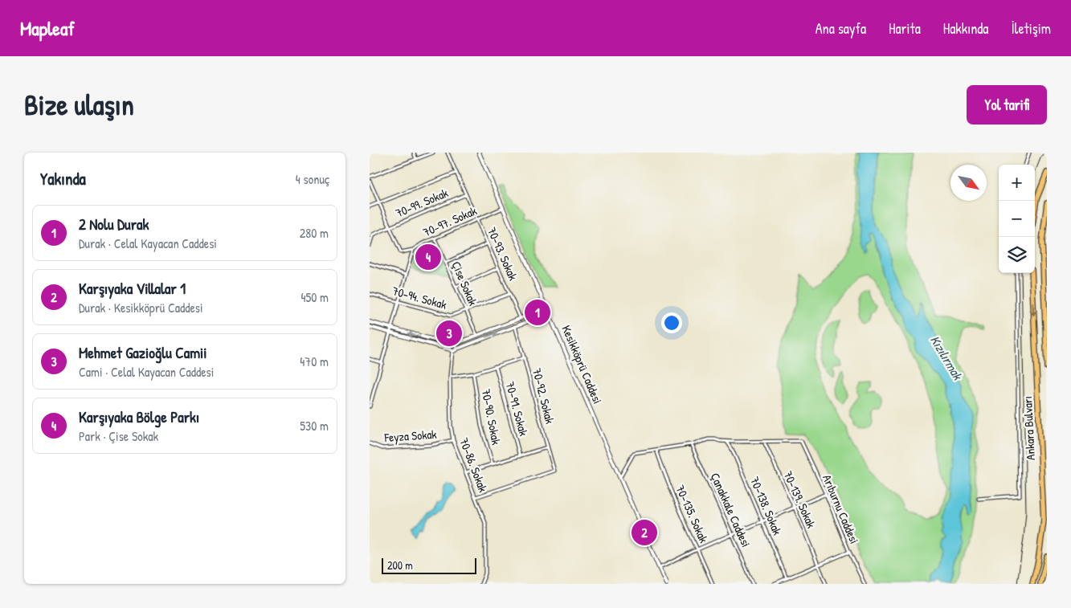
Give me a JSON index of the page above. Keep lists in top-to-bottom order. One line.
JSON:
{"streets":{"highway":["Ankara Bulvarı"],"street":["70-99. Sokak","70-97. Sokak","70-93. Sokak","Çise Sokak","70-94. Sokak","Kesikköprü Caddesi","70-92. Sokak","70-91. Sokak","70-90. Sokak","Feyza Sokak","70-86. Sokak","70-139. Sokak","70-138. Sokak","Arıburnu Caddesi","Çanakkale Caddesi","70-135. Sokak"]},"crossings":[["70-99. Sokak","70-93. Sokak"],["70-97. Sokak","70-93. Sokak"],["70-97. Sokak","Çise Sokak"],["70-97. Sokak","70-94. Sokak"],["70-97. Sokak","Kesikköprü Caddesi"],["70-93. Sokak","70-94. Sokak"],["Çise Sokak","70-94. Sokak"],["70-92. Sokak","70-86. Sokak"],["Feyza Sokak","70-86. Sokak"],["70-139. Sokak","Arıburnu Caddesi"]],"water":["Kızılırmak"],"scale_bar":"200 m","north":"bottom right","page":{"header":"Mapleaf","nav":["Ana sayfa","Harita","Hakkında","İletişim"],"buttons":"Yol tarifi","title":"Bize ulaşın","heading":["Yakında","4 sonuç"],"map_buttons":["+","−"],"list":[{"mark":"1","name":"2 Nolu Durak","note":"Durak · Celal Kayacan Caddesi","value":"280 m"},{"mark":"2","name":"Karşıyaka Villalar 1","note":"Durak · Kesikköprü Caddesi","value":"450 m"},{"mark":"3","name":"Mehmet Gazioğlu Camii","note":"Cami · Celal Kayacan Caddesi","value":"470 m"},{"mark":"4","name":"Karşıyaka Bölge Parkı","note":"Park · Çise Sokak","value":"530 m"}],"pins":["4","1","3","2"],"scale":"200 m"}}
